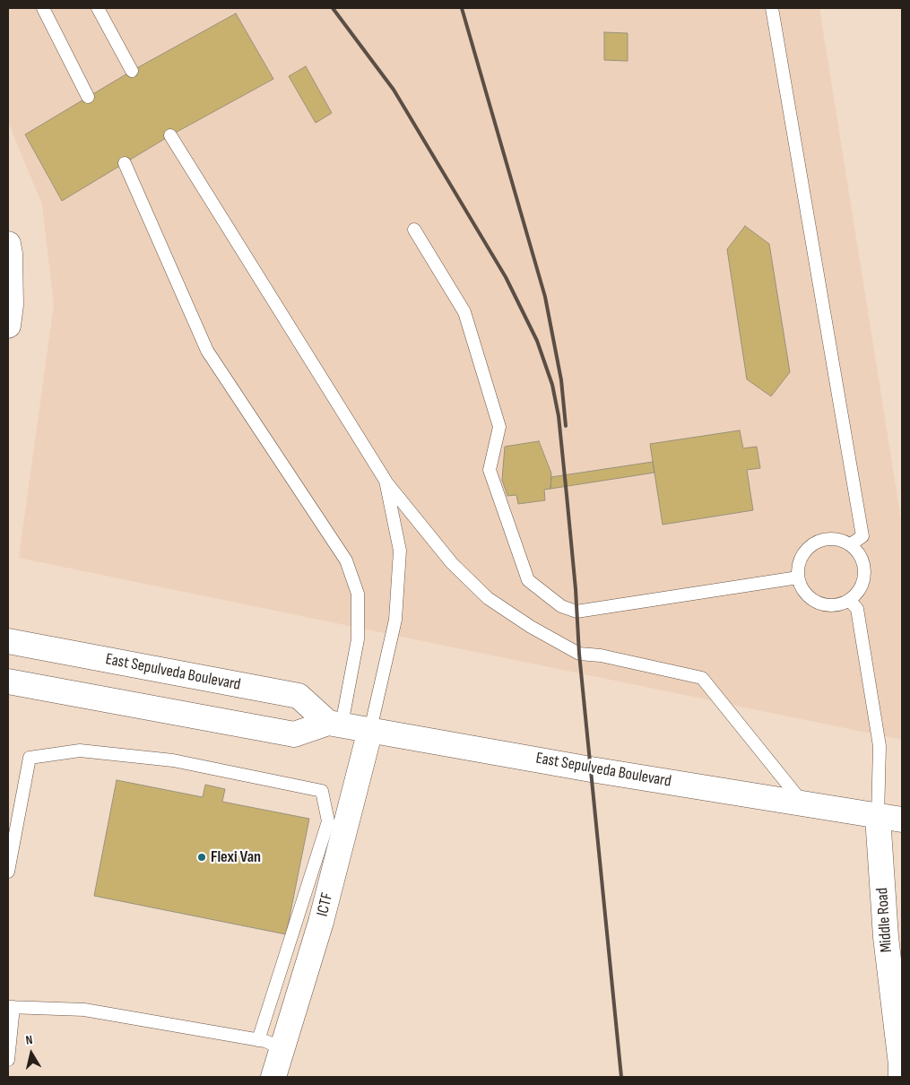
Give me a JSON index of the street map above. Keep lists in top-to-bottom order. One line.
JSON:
{"streets":{"main road":["East Sepulveda Boulevard","ICTF","Middle Road"]},"crossings":[["East Sepulveda Boulevard","ICTF"],["East Sepulveda Boulevard","Middle Road"]],"places":["Flexi Van"],"north":"top"}
